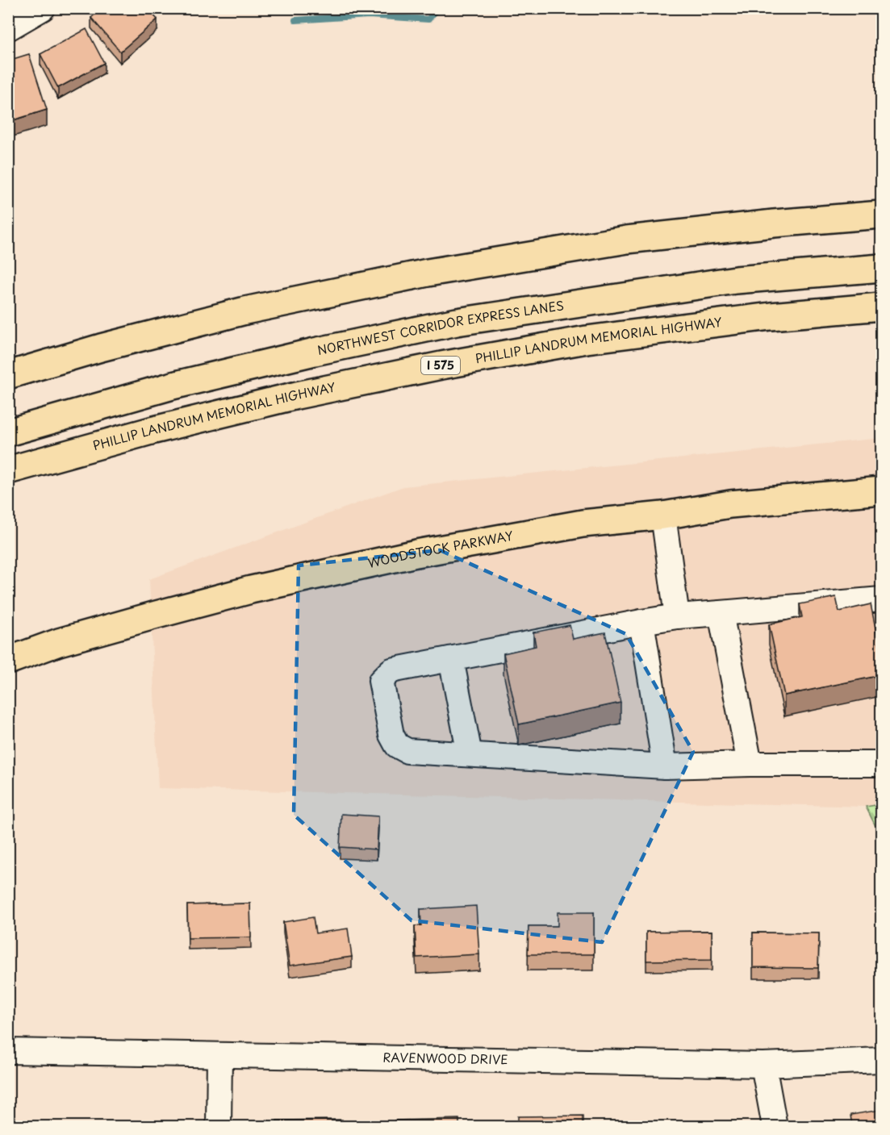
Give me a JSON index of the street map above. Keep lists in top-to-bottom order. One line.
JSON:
{"streets":{"main road":["NORTHWEST CORRIDOR EXPRESS LANES","PHILLIP LANDRUM MEMORIAL HIGHWAY","I 575","WOODSTOCK PARKWAY"],"street":["RAVENWOOD DRIVE"]}}
